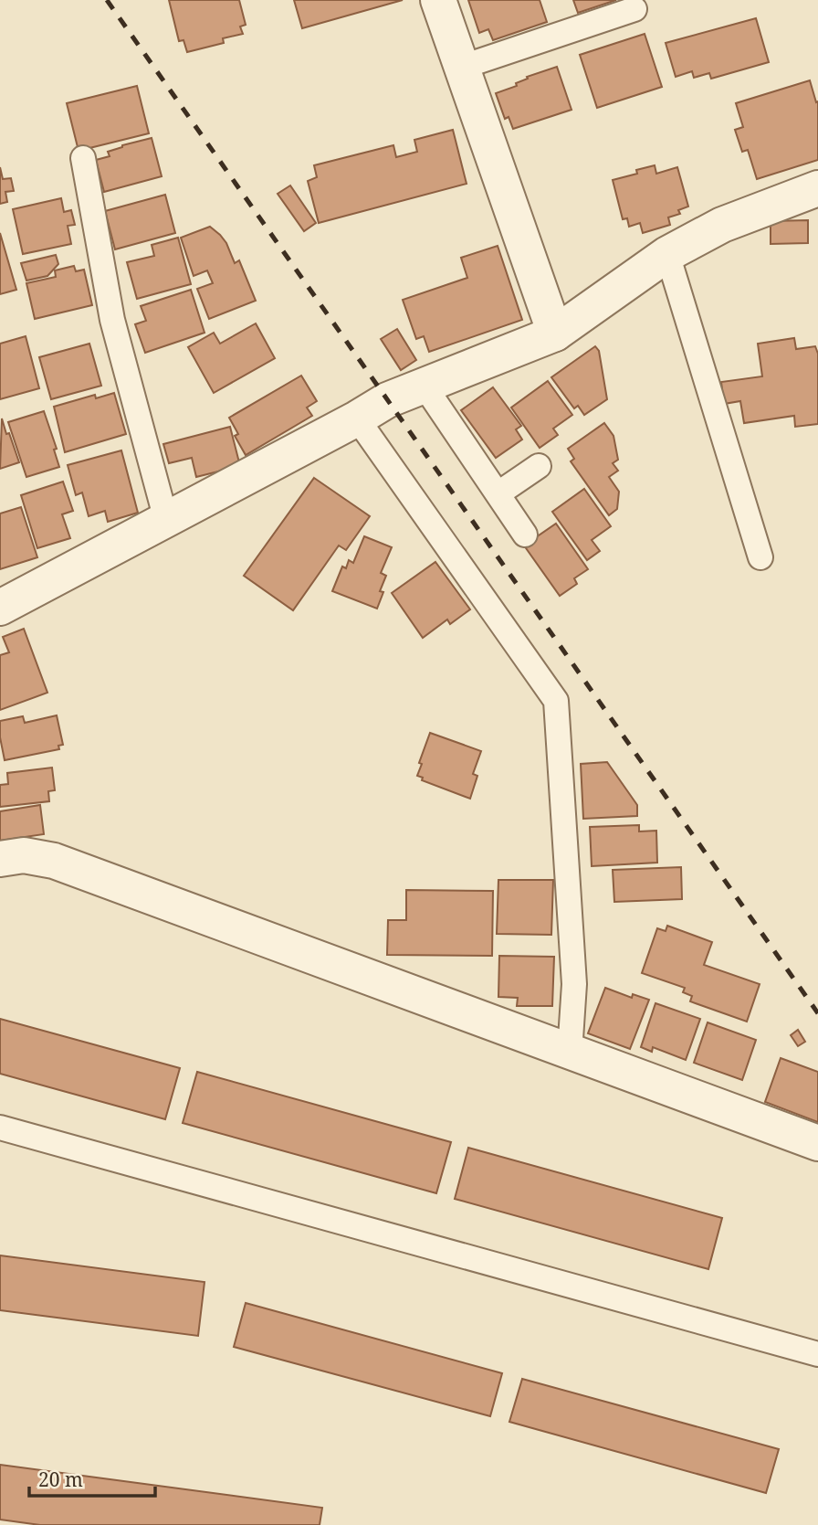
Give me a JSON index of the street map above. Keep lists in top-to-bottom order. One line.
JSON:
{"scale_bar":"20 m"}
